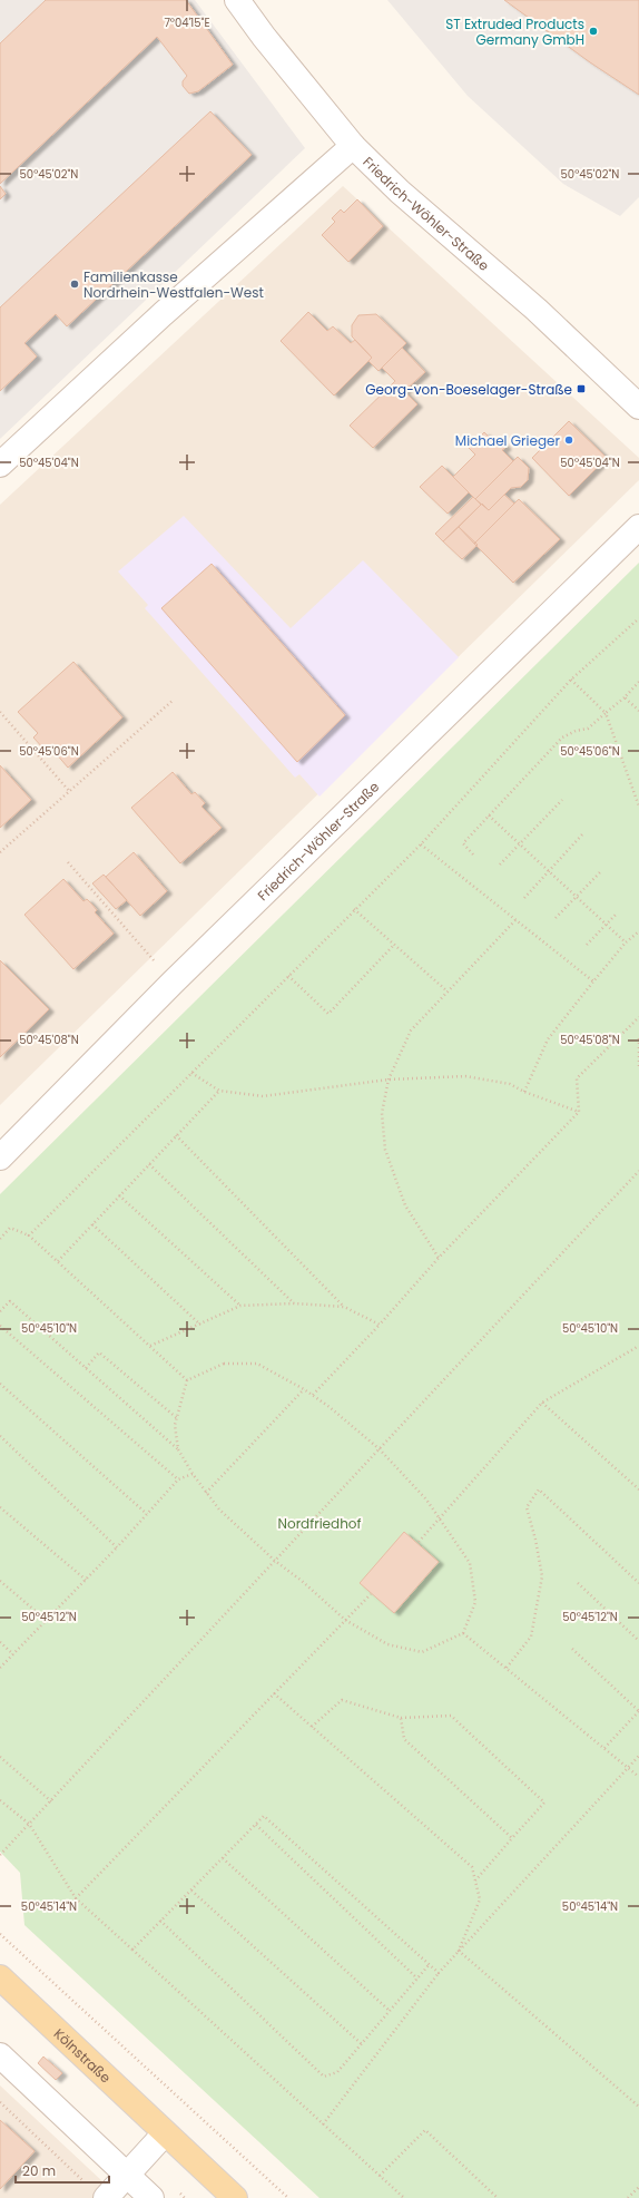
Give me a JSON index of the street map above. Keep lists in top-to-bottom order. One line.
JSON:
{"streets":{"main road":["Kölnstraße"],"street":["Friedrich-Wöhler-Straße"]},"parks":["Nordfriedhof"],"places":{"other":["ST Extruded Products Germany GmbH","Familienkasse Nordrhein-Westfalen-West","Michael Grieger"],"transit":["Georg-von-Boeselager-Straße"]},"scale_bar":"20 m","coordinates":["7°04'15\"E","50°45'02\"N","50°45'04\"N","50°45'06\"N","50°45'08\"N","50°45'10\"N","50°45'12\"N","50°45'14\"N"]}
